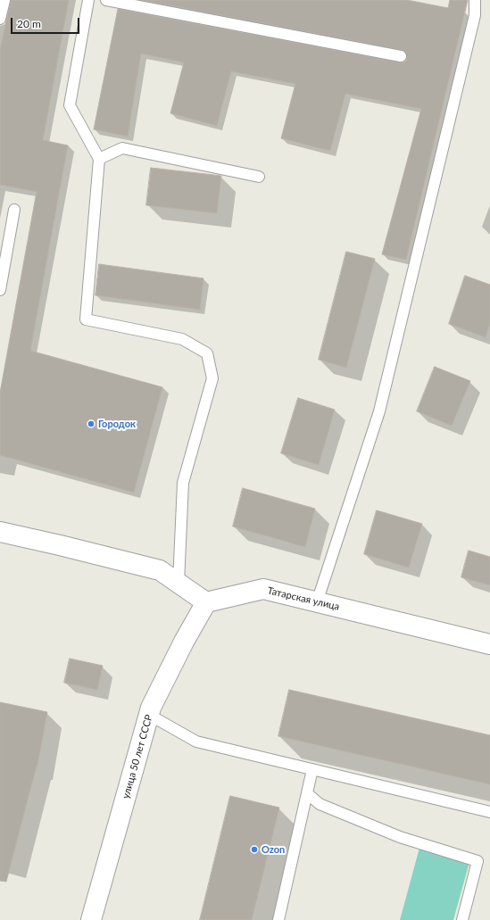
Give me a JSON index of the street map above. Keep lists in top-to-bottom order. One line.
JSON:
{"streets":{"street":["Татарская улица","улица 50 лет СССР"]},"crossings":[["Татарская улица","улица 50 лет СССР"]],"places":["Городок","Ozon"],"scale_bar":"20 m"}
